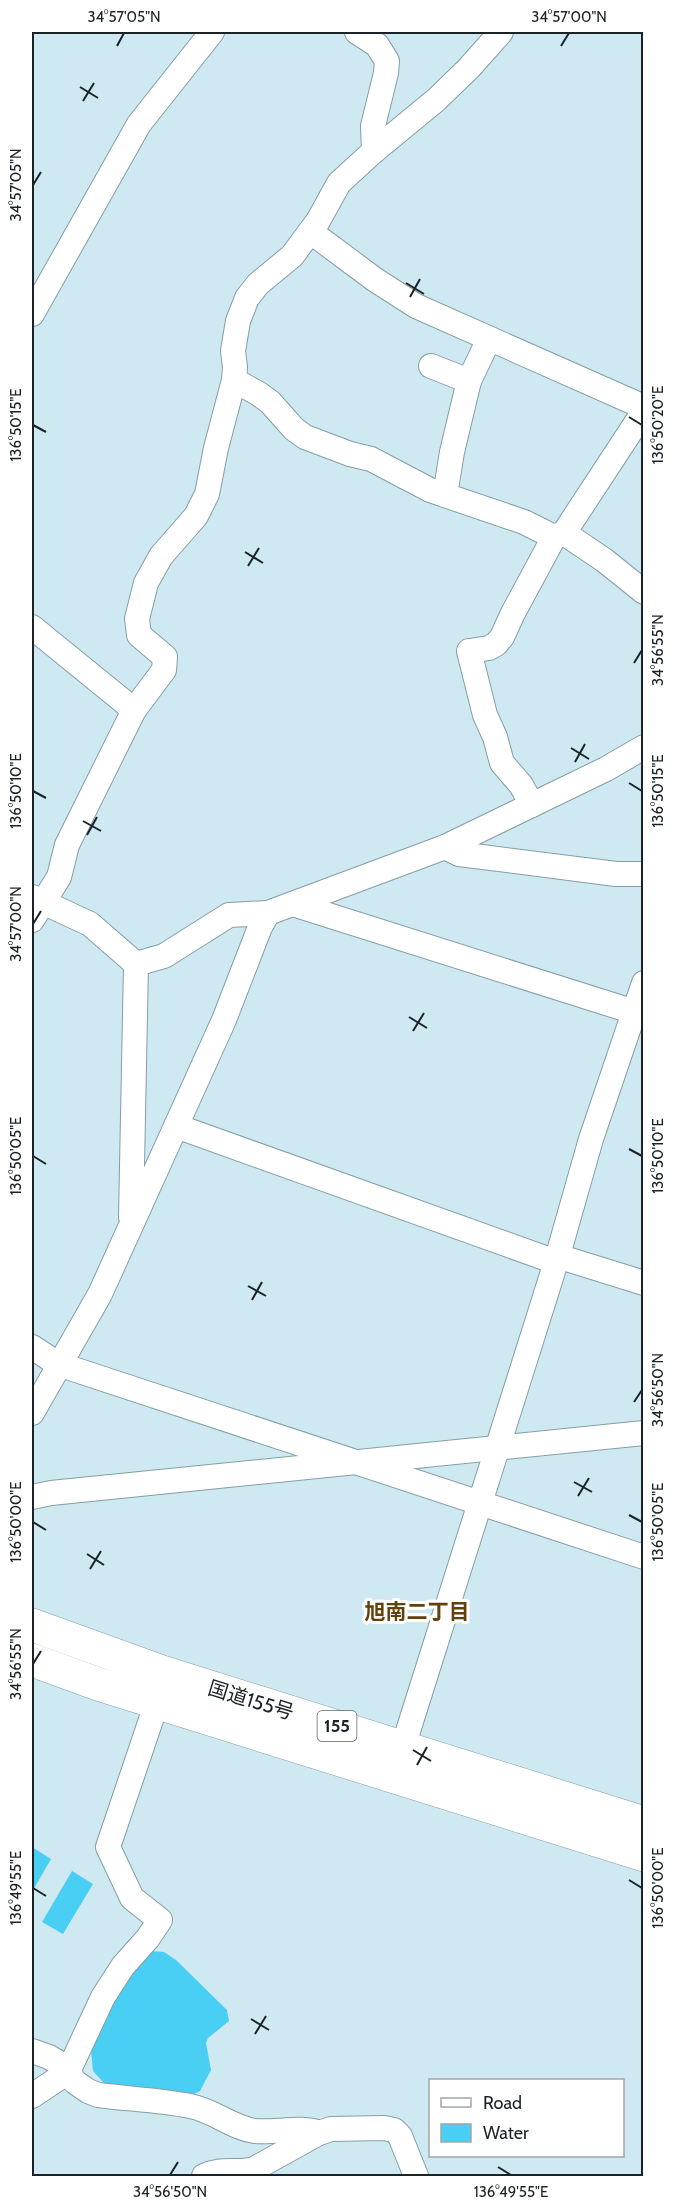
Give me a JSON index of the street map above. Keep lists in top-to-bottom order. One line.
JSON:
{"streets":{"highway":["国道155号","155"]},"districts":["旭南二丁目"],"legend":["Road","Water"],"coordinates":["34°57'05\"N","34°57'00\"N","136°50'15\"E","136°50'20\"E","34°56'55\"N","136°50'10\"E","136°50'05\"E","34°56'50\"N","136°50'00\"E","136°49'55\"E"]}
